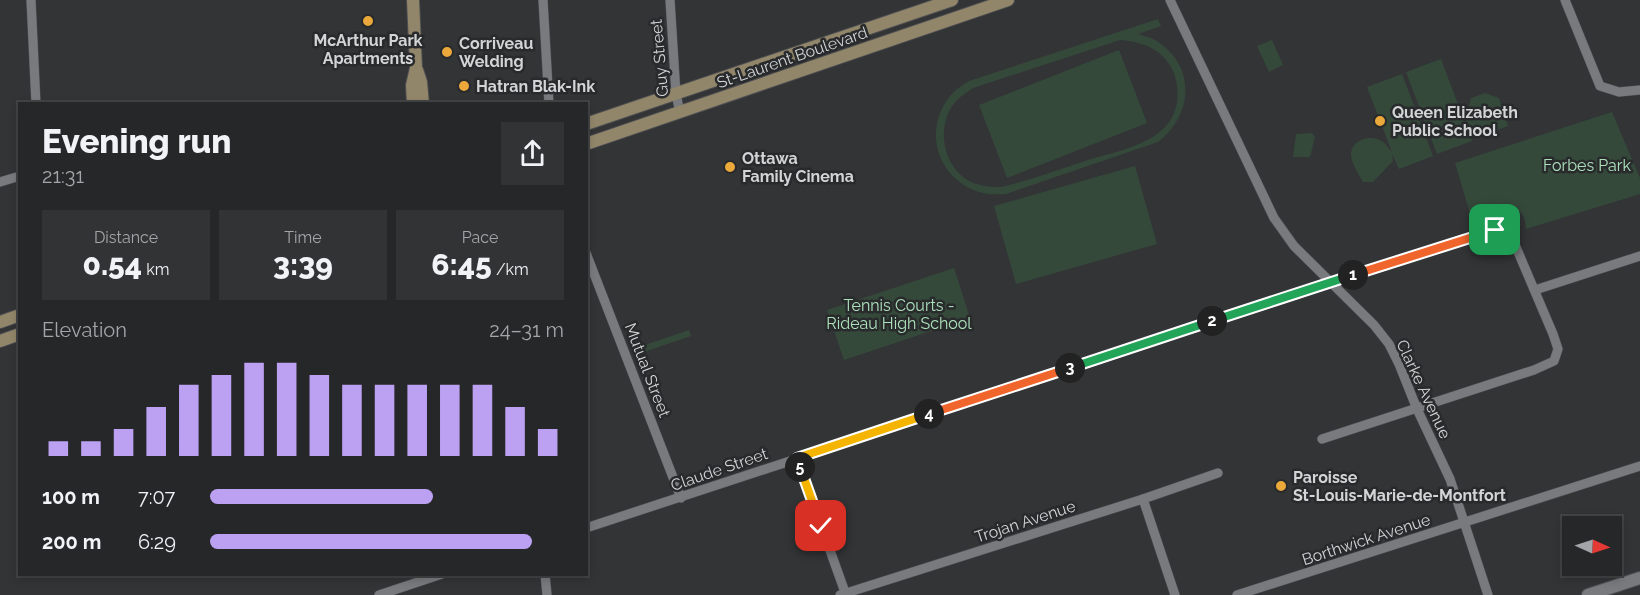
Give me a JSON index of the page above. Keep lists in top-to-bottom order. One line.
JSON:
{"streets":{"main road":["St-Laurent Boulevard"],"street":["Guy Street","Mutual Street","Clarke Avenue","Claude Street","Trojan Avenue","Borthwick Avenue"]},"crossings":[["St-Laurent Boulevard","Guy Street"],["Mutual Street","Claude Street"],["Clarke Avenue","Claude Street"],["Clarke Avenue","Borthwick Avenue"]],"parks":["Forbes Park","Tennis Courts - Rideau High School"],"places":["McArthur Park Apartments","Corriveau Welding","Hatran Blak-Ink","Queen Elizabeth Public School","Ottawa Family Cinema","Paroisse St-Louis-Marie-de-Montfort"],"north":"right","page":{"heading":["Evening run","21:31"],"stats":[["Distance","0.54 km"],["Time","3:39"],["Pace","6:45 /km"]],"pins":["1","2","3","4","5"],"chart":["Elevation","24–31 m"],"list":[{"name":"100 m","note":"7:07"},{"name":"200 m","note":"6:29"}]}}
